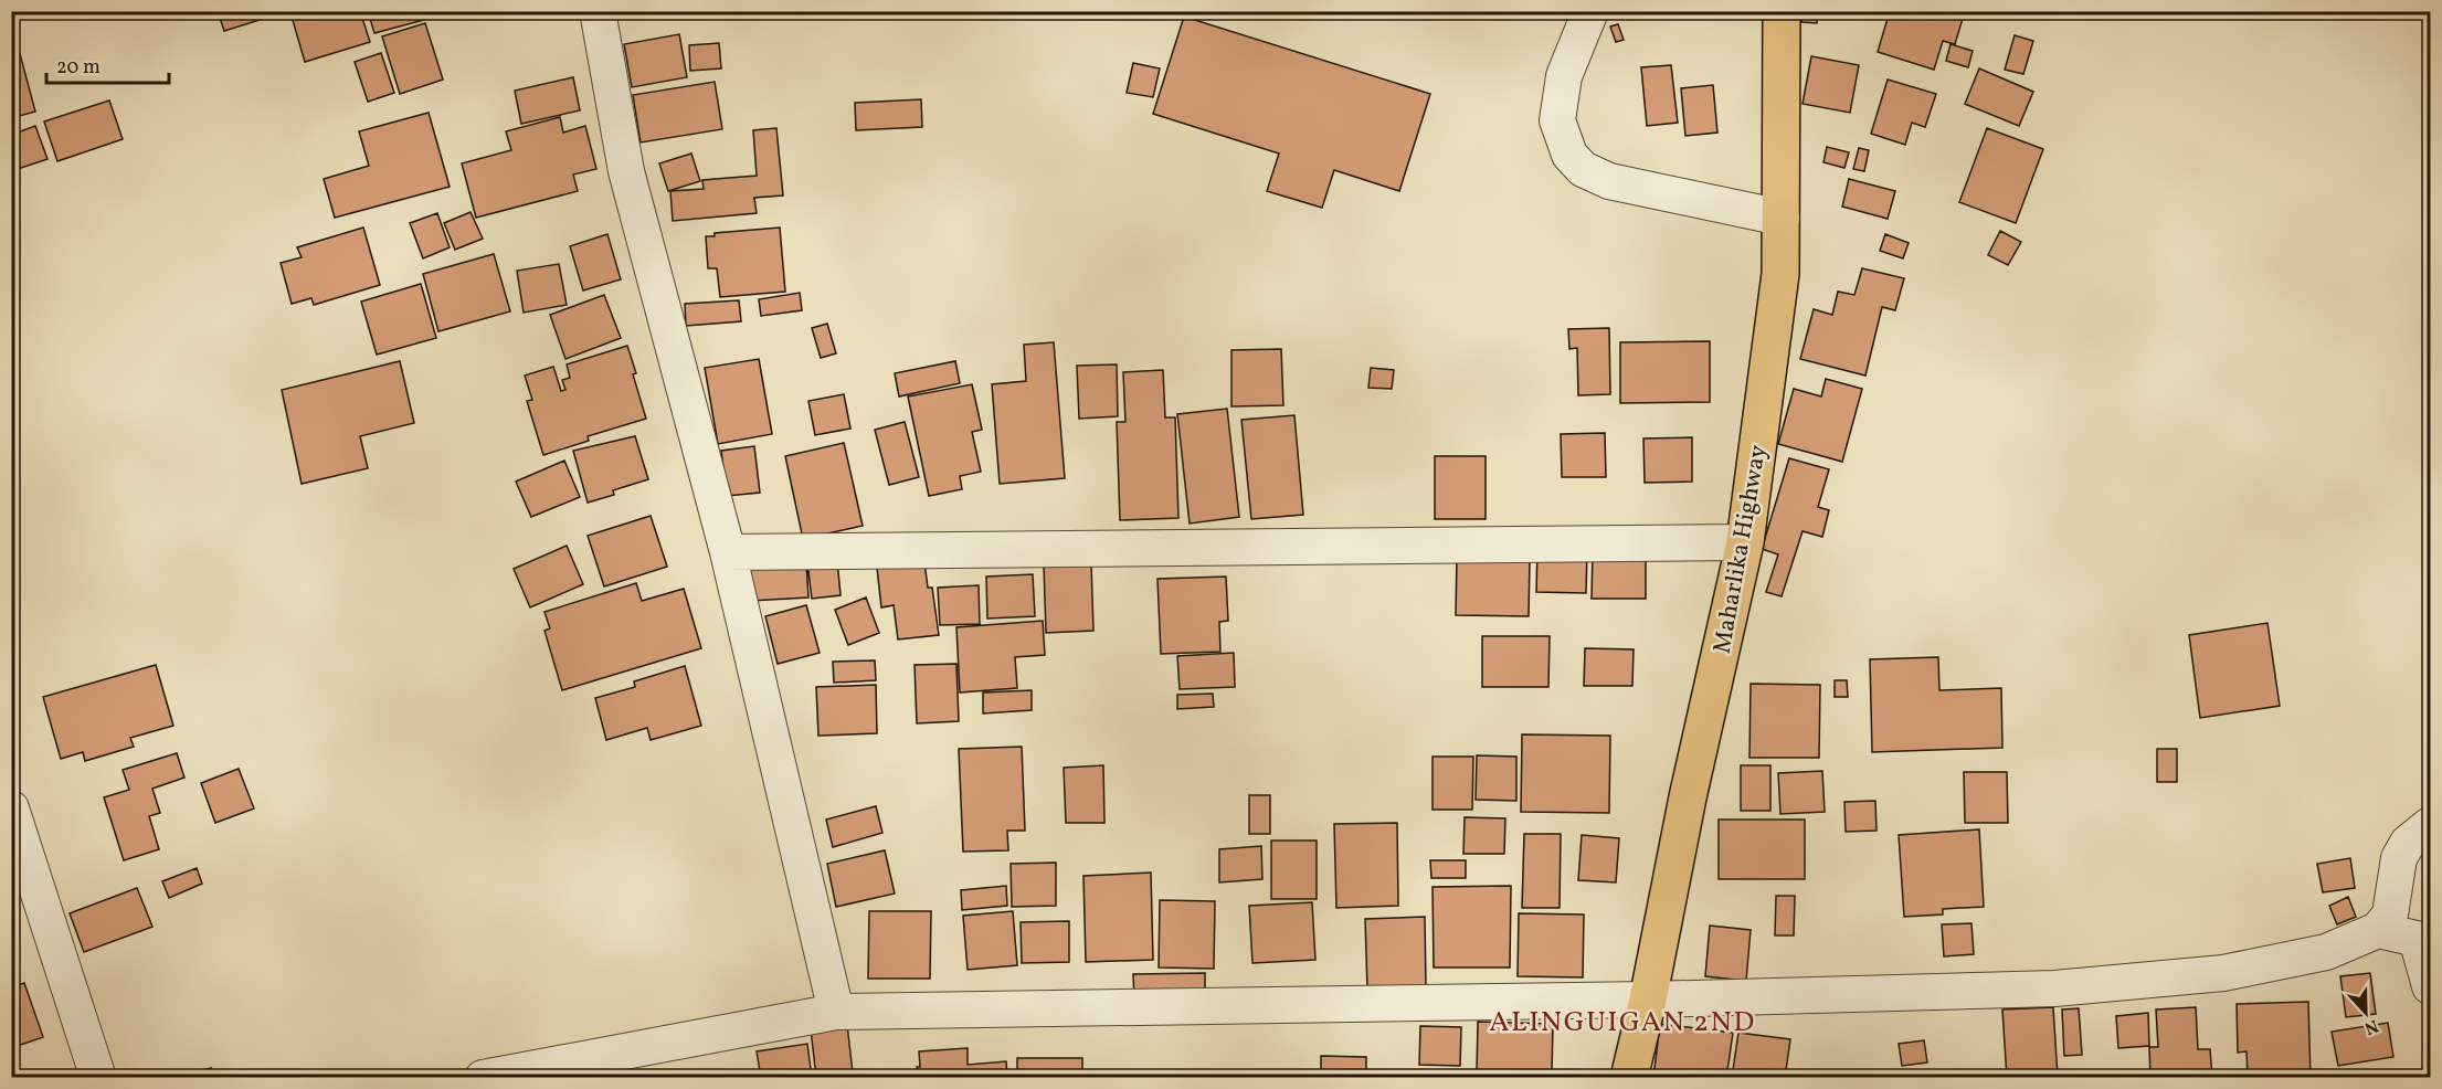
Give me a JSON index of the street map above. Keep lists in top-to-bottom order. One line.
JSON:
{"streets":{"highway":["Maharlika Highway"]},"districts":["ALINGUIGAN 2ND"],"scale_bar":"20 m","north":"bottom"}
